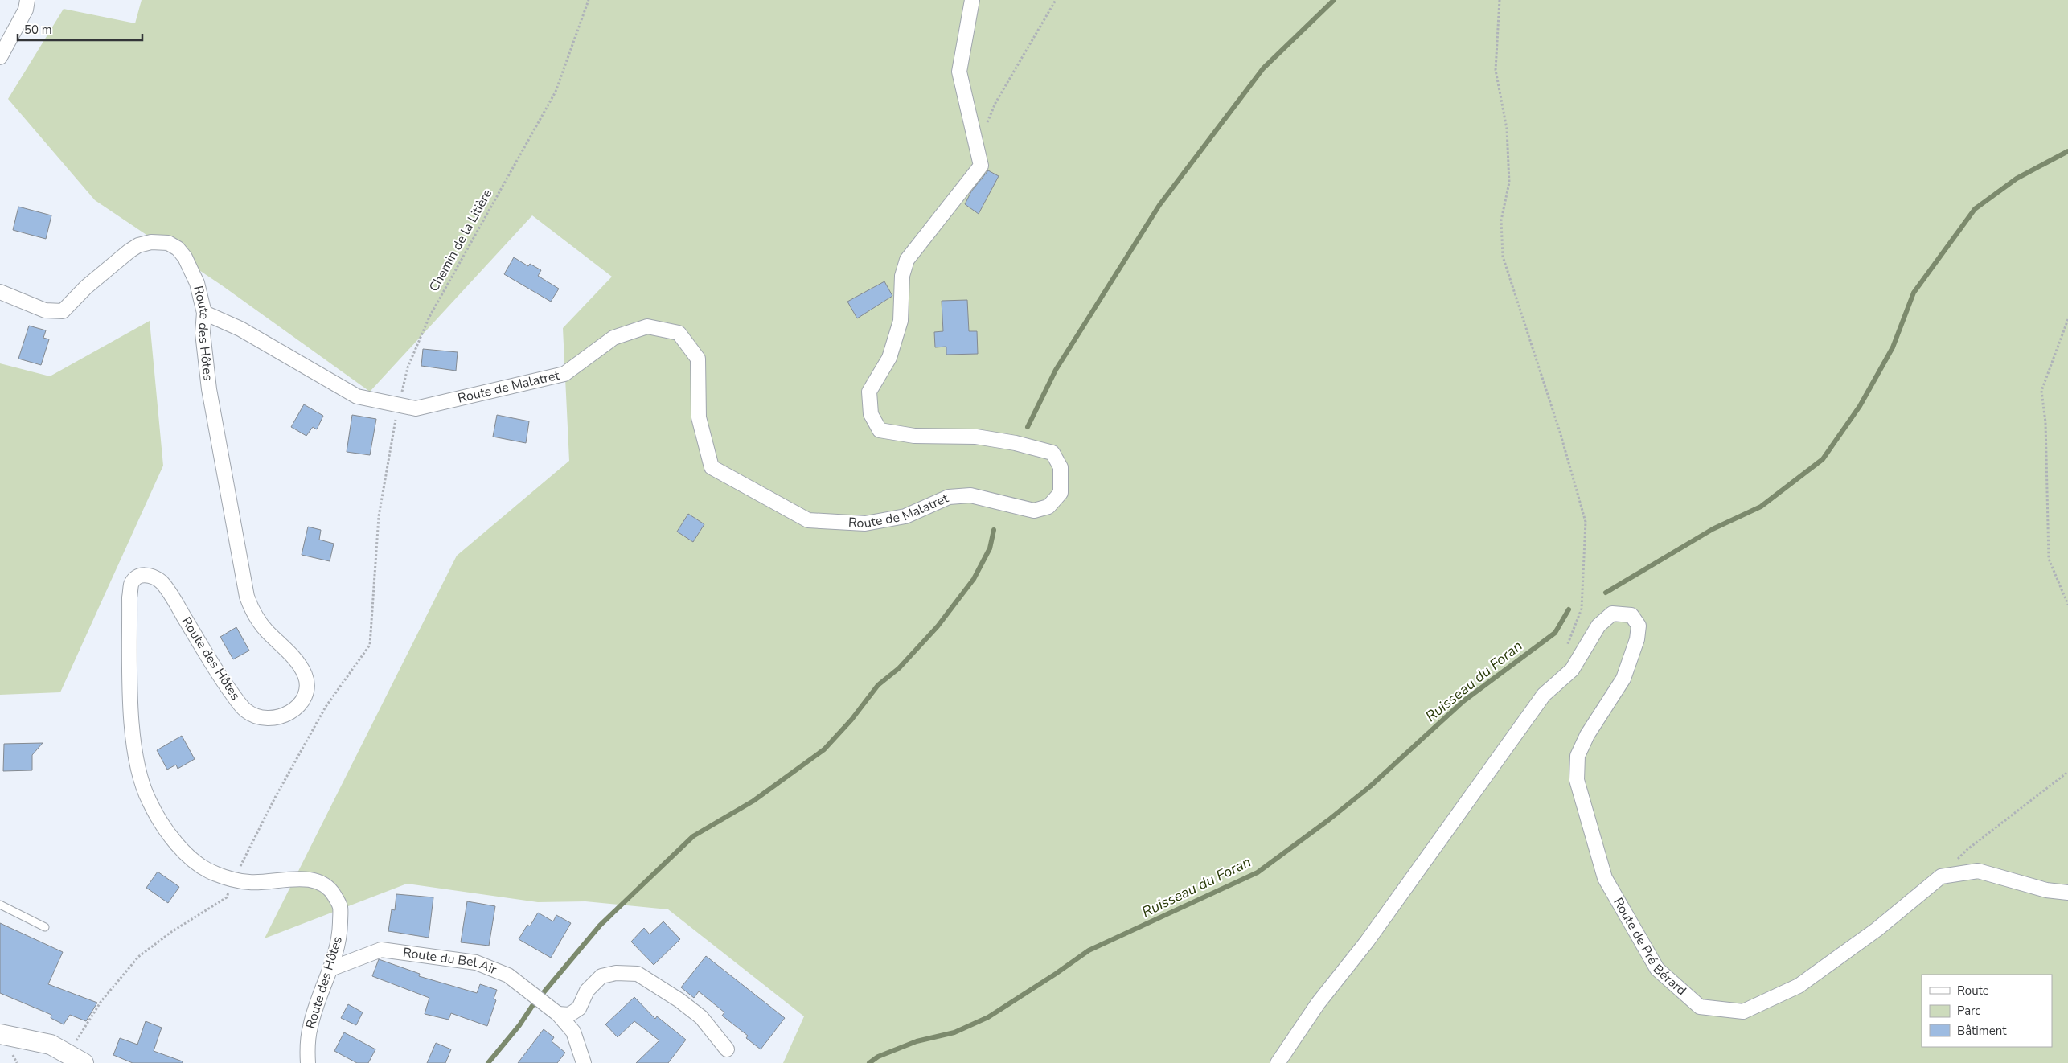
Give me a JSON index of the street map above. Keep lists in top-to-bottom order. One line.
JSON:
{"streets":{"street":["Route des Hôtes","Route de Malatret","Route de Pré Bérard","Route du Bel Air"],"path":["Chemin de la Litière"]},"crossings":[["Chemin de la Litière","Route des Hôtes"],["Chemin de la Litière","Route de Malatret"],["Route des Hôtes","Route de Malatret"],["Route des Hôtes","Route du Bel Air"]],"water":["Ruisseau du Foran"],"legend":["Route","Parc","Bâtiment"],"scale_bar":"50 m"}
